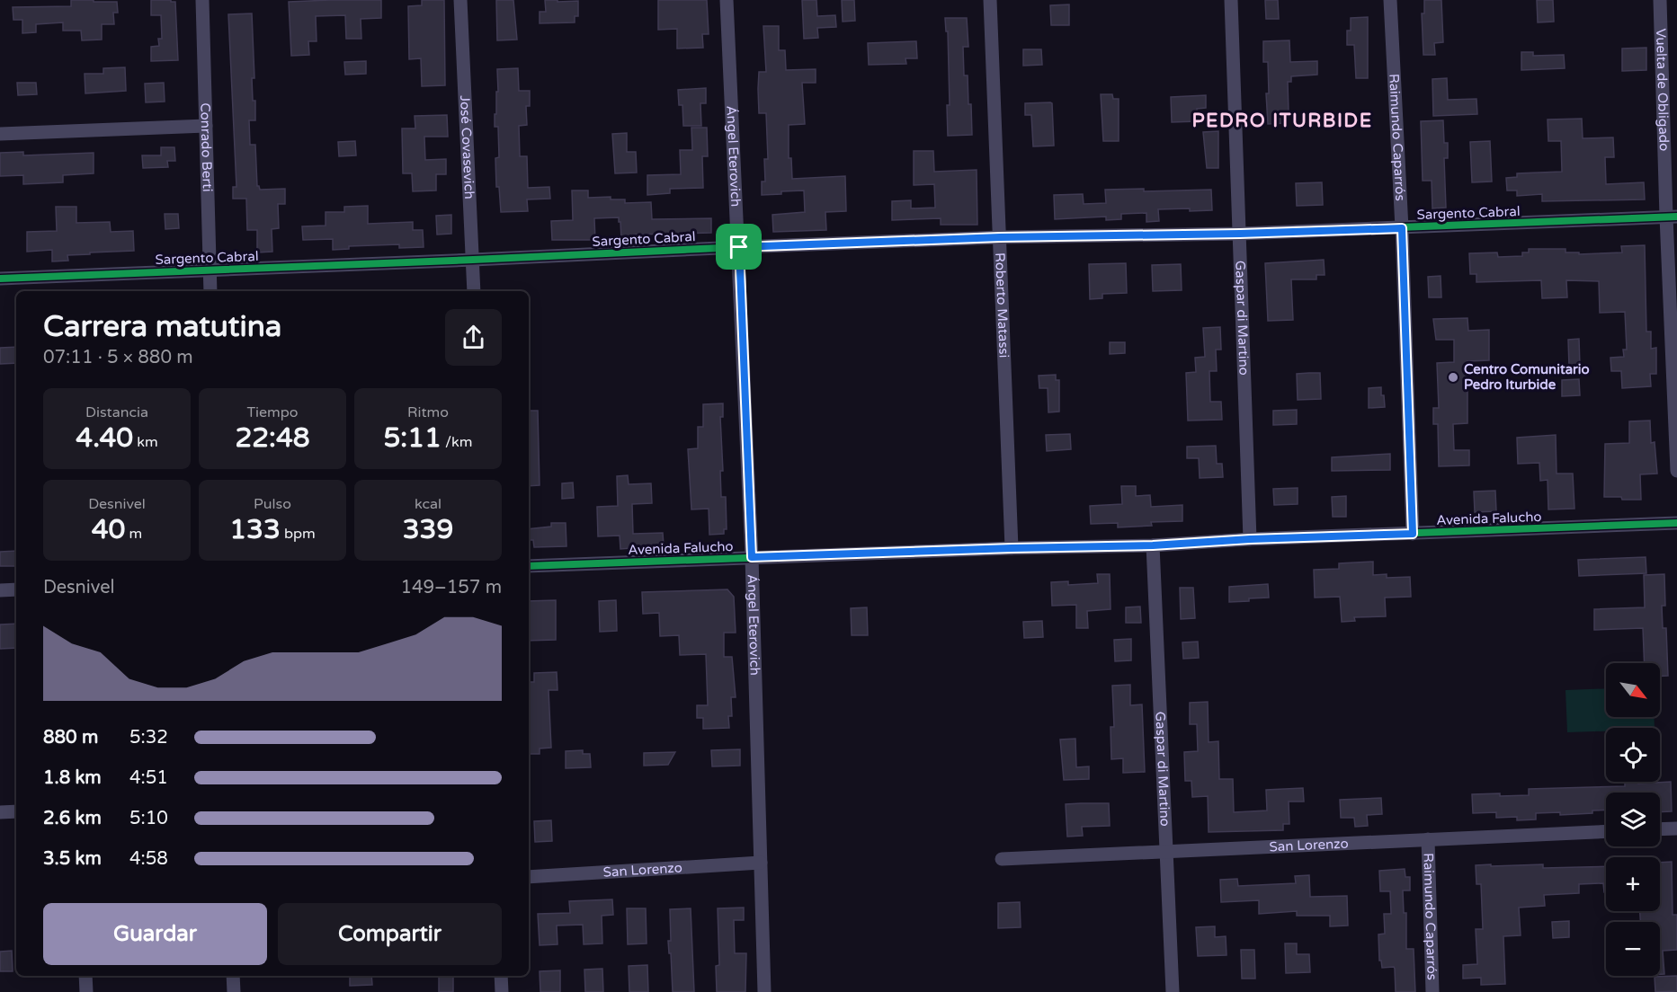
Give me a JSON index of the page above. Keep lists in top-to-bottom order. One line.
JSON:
{"streets":{"street":["Vuelta de Obligado","Raimundo Caparrós","Conrado Berti","José Covasevich","Ángel Eterovich","Sargento Cabral","Roberto Matassi","Gaspar di Martino","Avenida Falucho","San Lorenzo"]},"crossings":[["Vuelta de Obligado","Sargento Cabral"],["Raimundo Caparrós","Sargento Cabral"],["Raimundo Caparrós","Avenida Falucho"],["Raimundo Caparrós","San Lorenzo"],["Conrado Berti","Sargento Cabral"],["José Covasevich","Sargento Cabral"],["Ángel Eterovich","Sargento Cabral"],["Ángel Eterovich","Avenida Falucho"],["Ángel Eterovich","San Lorenzo"],["Sargento Cabral","Roberto Matassi"],["Sargento Cabral","Gaspar di Martino"],["Roberto Matassi","Avenida Falucho"],["Gaspar di Martino","Avenida Falucho"],["Gaspar di Martino","San Lorenzo"]],"districts":["PEDRO ITURBIDE"],"places":["Centro Comunitario Pedro Iturbide"],"north":"bottom right","page":{"heading":["Carrera matutina","07:11 · 5 × 880 m"],"stats":[["Distancia","4.40 km"],["Tiempo","22:48"],["Ritmo","5:11 /km"],["Desnivel","40 m"],["Pulso","133 bpm"],["kcal","339"]],"chart":["Desnivel","149–157 m"],"map_buttons":["+","−"],"list":[{"name":"880 m","note":"5:32"},{"name":"1.8 km","note":"4:51"},{"name":"2.6 km","note":"5:10"},{"name":"3.5 km","note":"4:58"}],"buttons":["Guardar","Compartir"]}}
